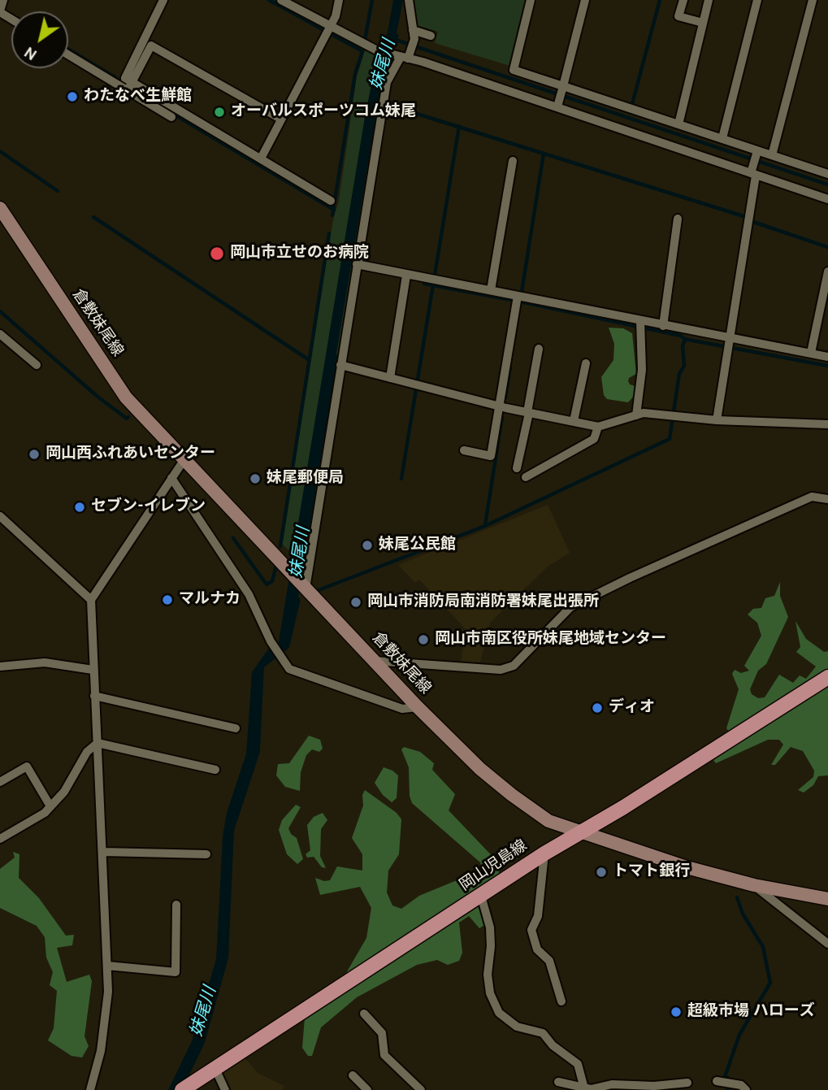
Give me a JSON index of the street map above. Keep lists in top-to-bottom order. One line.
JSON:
{"streets":{"main road":["倉敷妹尾線","岡山児島線"]},"crossings":[["倉敷妹尾線","岡山児島線"]],"water":["妹尾川"],"places":["わたなべ生鮮館","オーバルスポーツコム妹尾","岡山市立せのお病院","岡山西ふれあいセンター","妹尾郵便局","セブン-イレブン","妹尾公民館","マルナカ","岡山市消防局南消防署妹尾出張所","岡山市南区役所妹尾地域センター","ディオ","トマト銀行","超級市場 ハローズ"],"north":"bottom left"}
